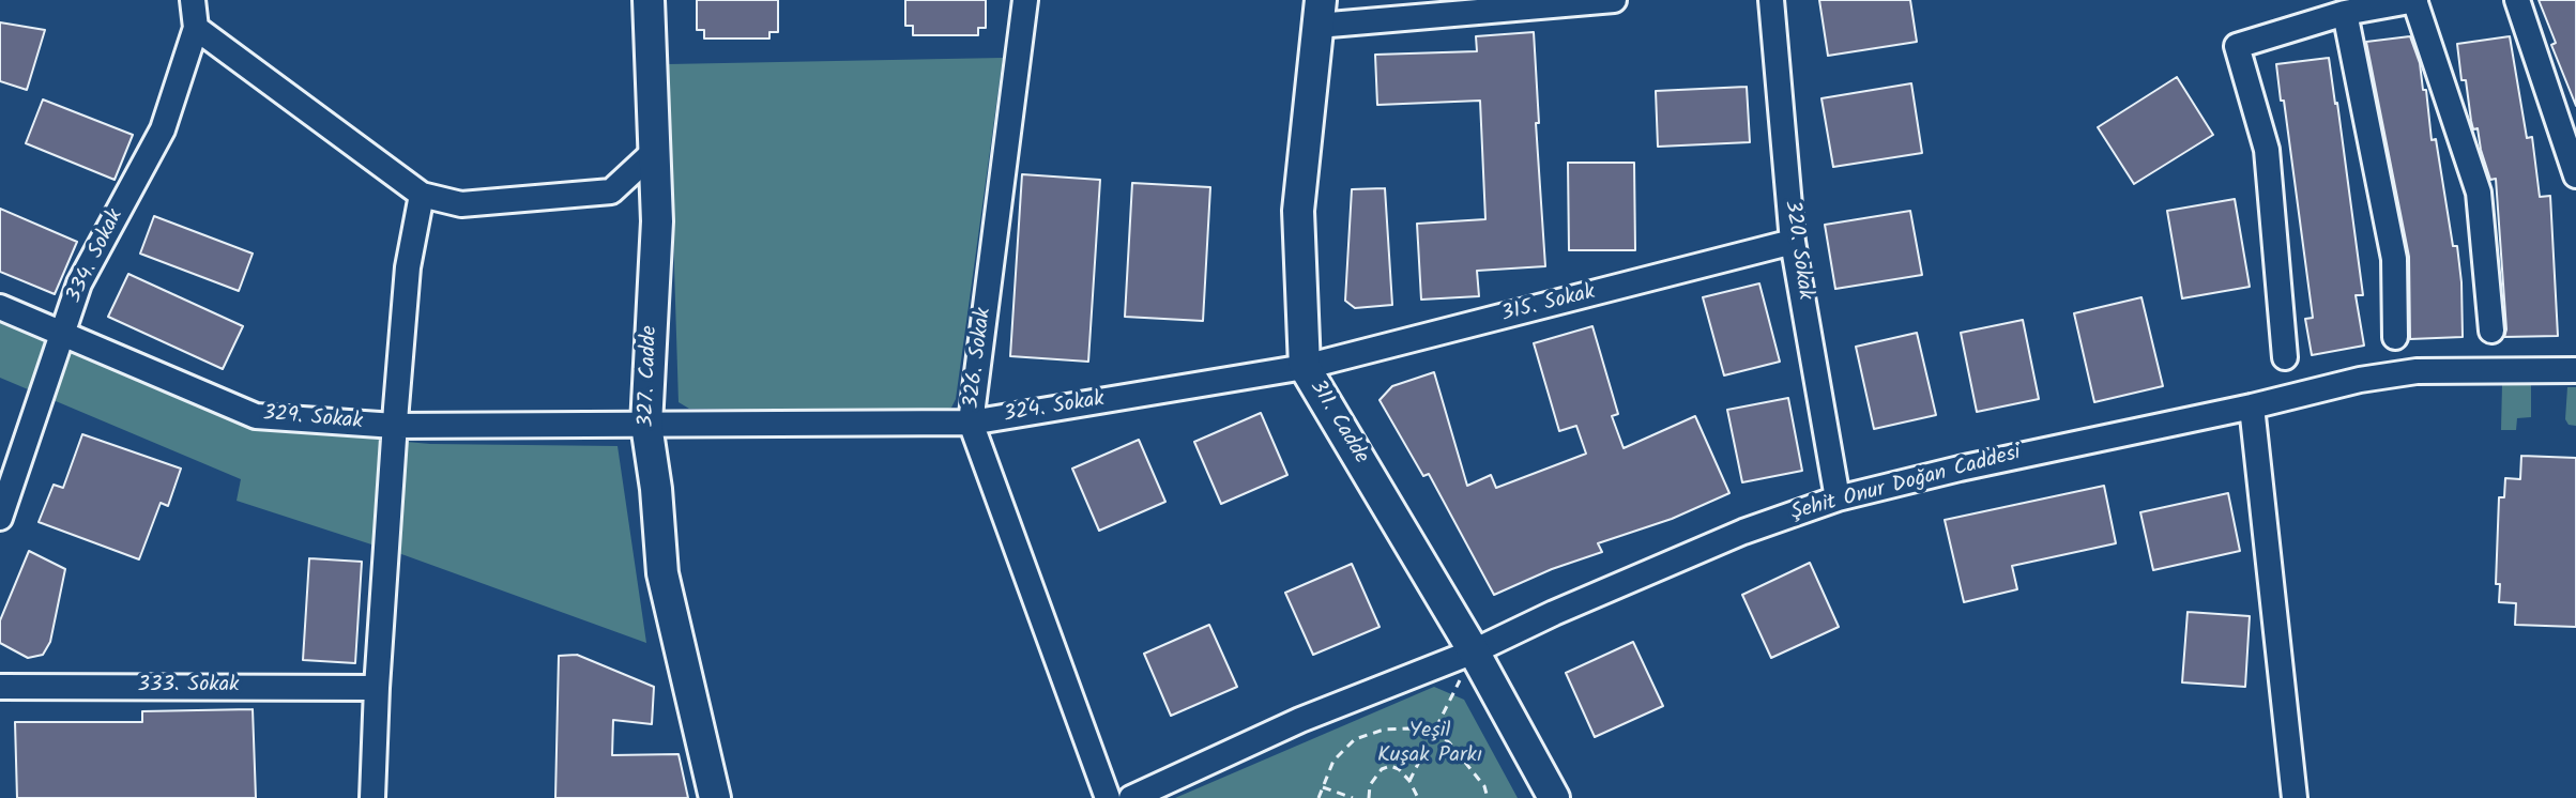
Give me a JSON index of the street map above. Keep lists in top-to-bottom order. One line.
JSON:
{"streets":{"street":["320. Sokak","334. Sokak","315. Sokak","326. Sokak","327. Cadde","324. Sokak","329. Sokak","311. Cadde","Şehit Onur Doğan Caddesi","333. Sokak"]},"crossings":[["320. Sokak","315. Sokak"],["320. Sokak","Şehit Onur Doğan Caddesi"],["334. Sokak","329. Sokak"],["315. Sokak","324. Sokak"],["315. Sokak","311. Cadde"],["326. Sokak","324. Sokak"],["327. Cadde","324. Sokak"],["327. Cadde","329. Sokak"],["324. Sokak","329. Sokak"],["324. Sokak","311. Cadde"],["311. Cadde","Şehit Onur Doğan Caddesi"]],"parks":["Yeşil Kuşak Parkı"]}
